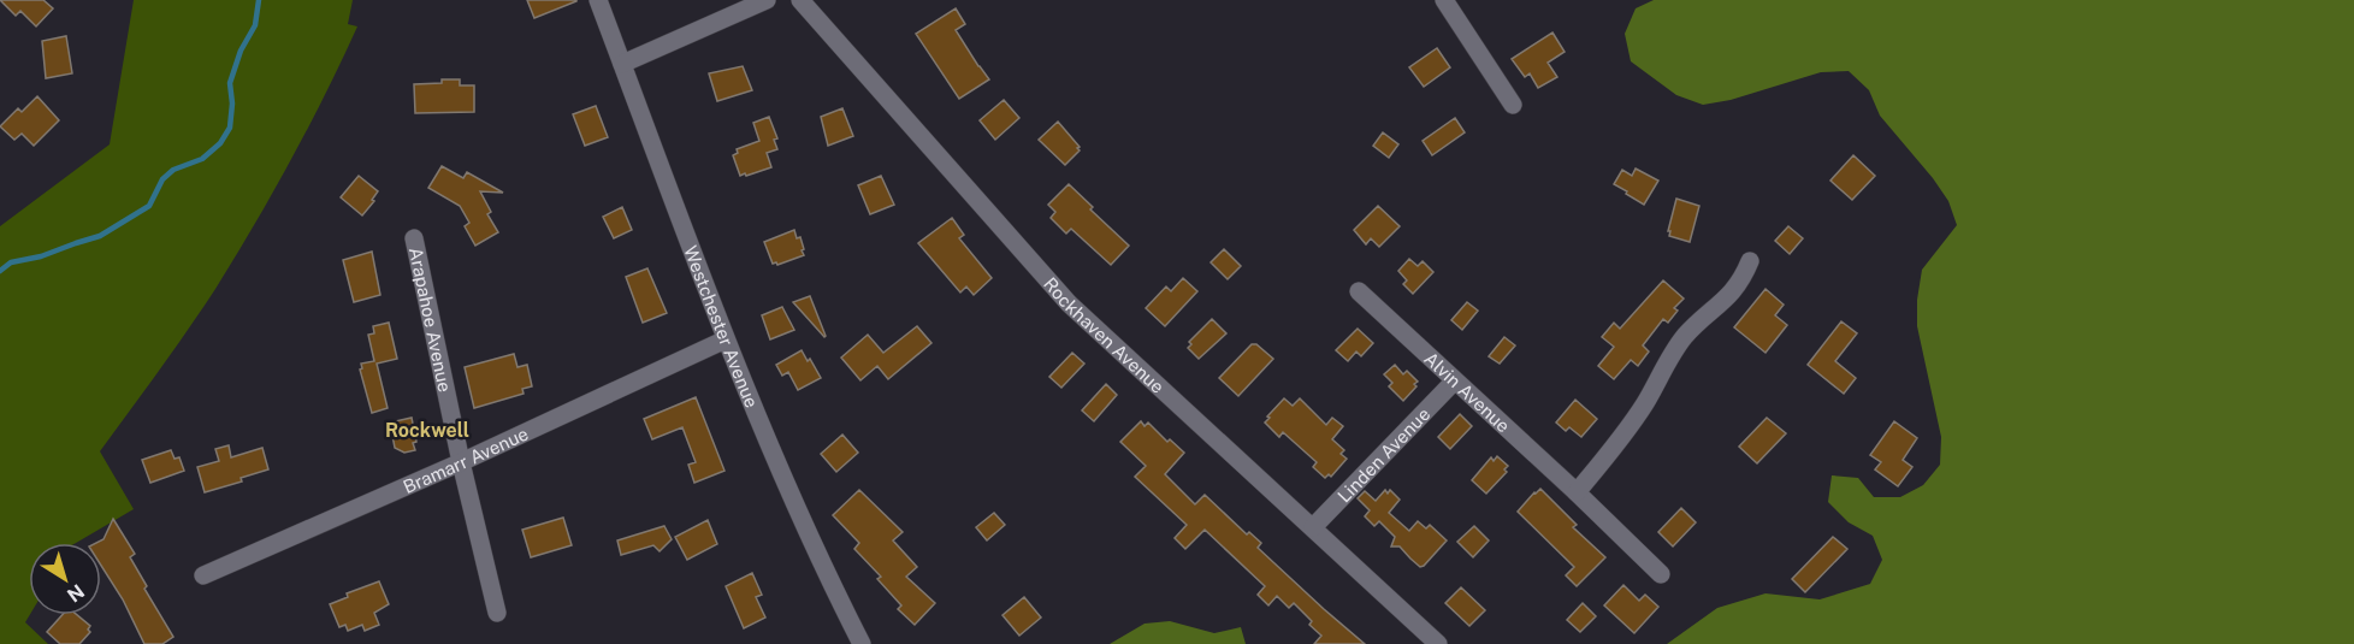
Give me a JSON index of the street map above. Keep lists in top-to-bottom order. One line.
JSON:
{"streets":{"street":["Arapahoe Avenue","Westchester Avenue","Rockhaven Avenue","Alvin Avenue","Linden Avenue","Bramarr Avenue"]},"crossings":[["Arapahoe Avenue","Bramarr Avenue"],["Westchester Avenue","Bramarr Avenue"],["Rockhaven Avenue","Linden Avenue"],["Alvin Avenue","Linden Avenue"]],"districts":["Rockwell"],"north":"bottom right"}
